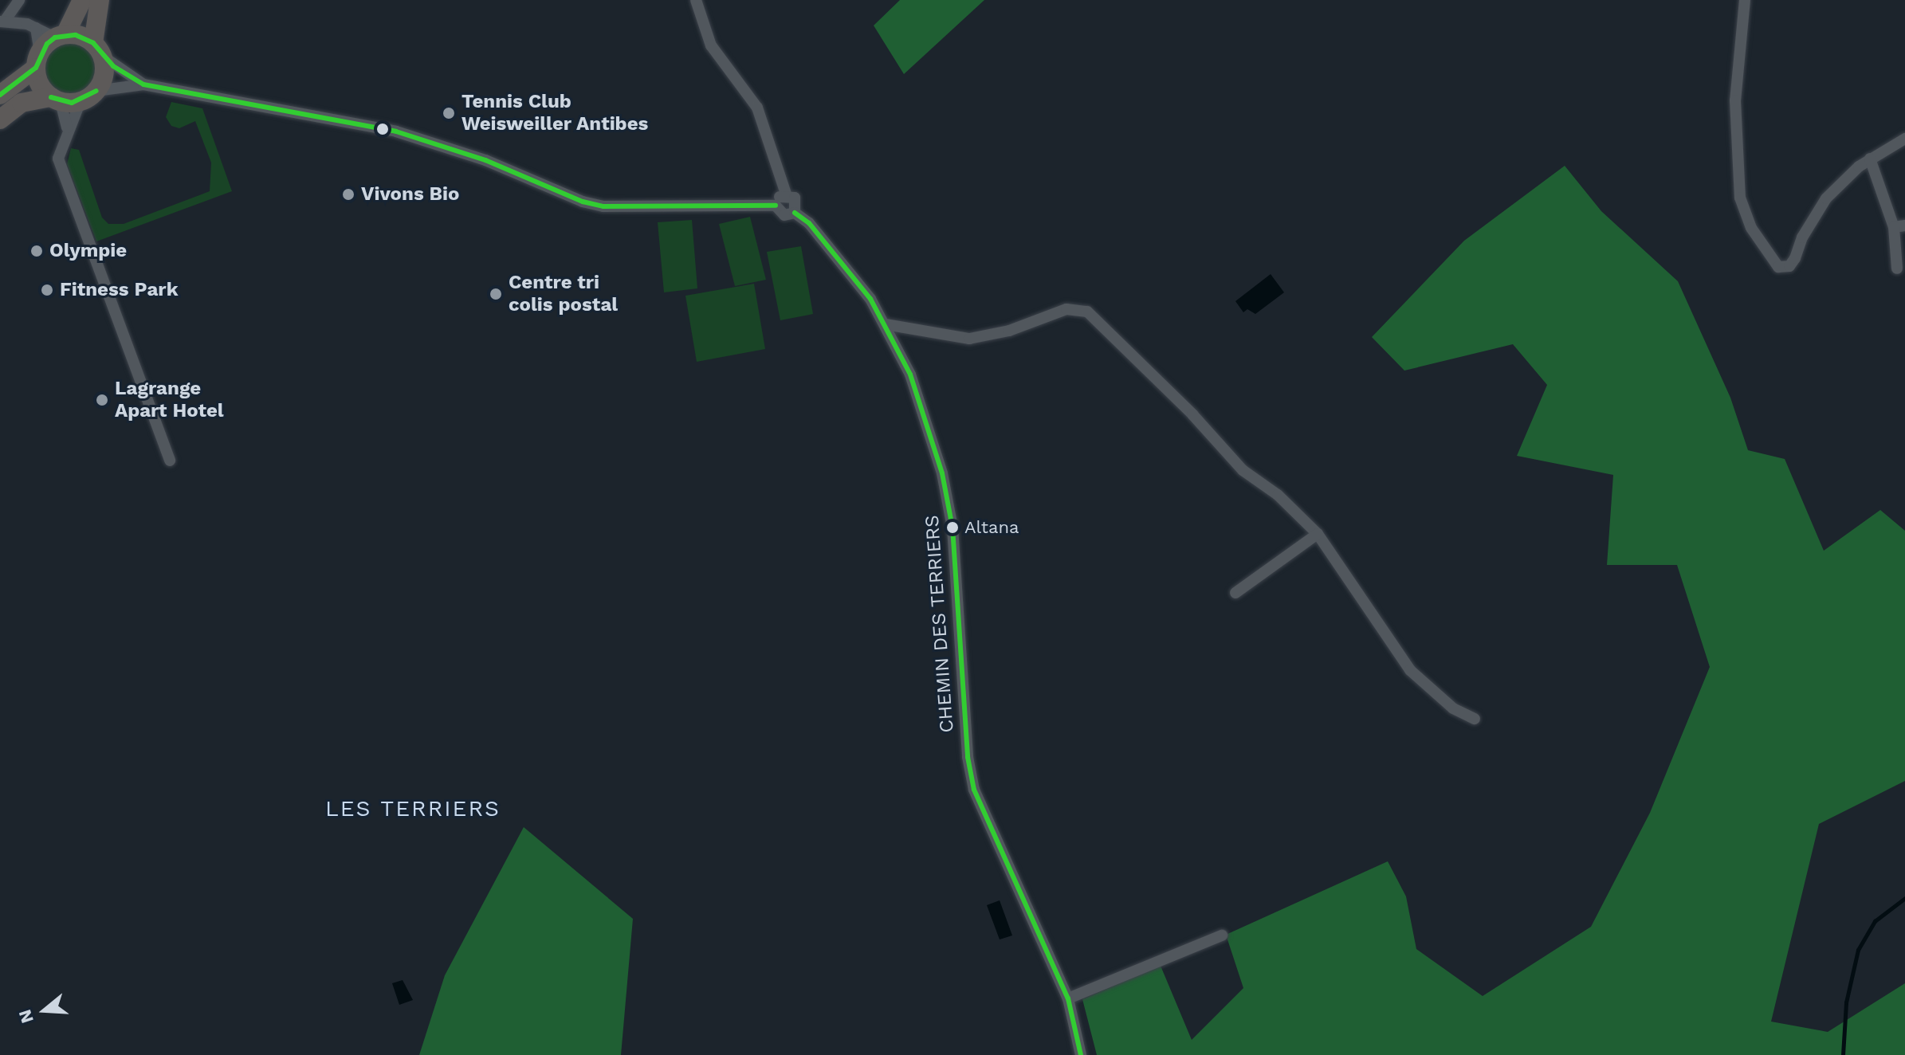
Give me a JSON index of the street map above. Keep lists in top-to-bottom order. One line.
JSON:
{"streets":{"street":["CHEMIN DES TERRIERS"]},"districts":["LES TERRIERS"],"places":["Tennis Club Weisweiller Antibes","Vivons Bio","Olympie","Fitness Park","Centre tri colis postal","Lagrange Apart Hotel","Altana"],"north":"left"}
